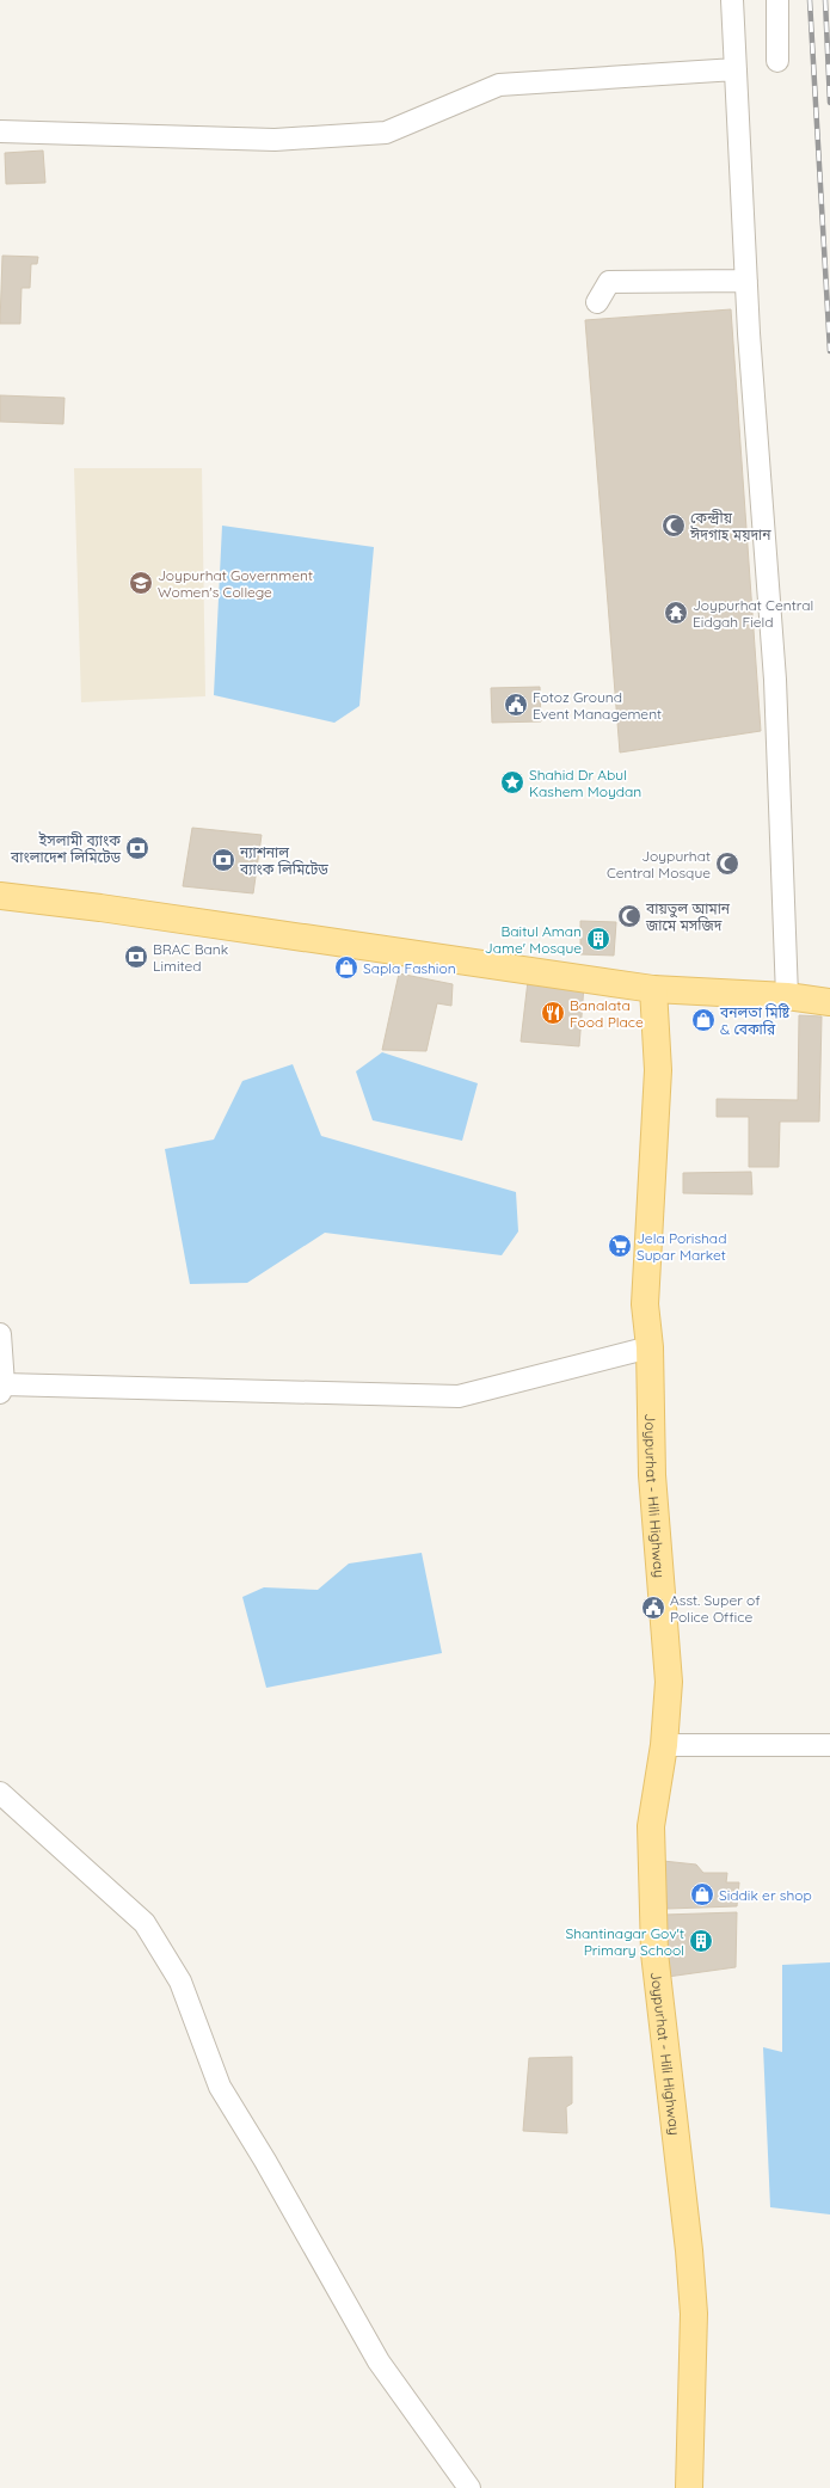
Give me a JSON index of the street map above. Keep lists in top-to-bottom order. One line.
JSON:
{"streets":{"main road":["Joypurhat - Hili Highway"]},"places":{"mosque":["কেন্দ্রীয় ঈদগাহ ময়দান","Joypurhat Central Mosque","বায়তুল আমান জামে মসজিদ"],"school or university":["Joypurhat Government Women's College"],"temple":["Joypurhat Central Eidgah Field"],"public building":["Fotoz Ground Event Management","Asst. Super of Police Office"],"place":["Shahid Dr Abul Kashem Moydan"],"bank":["ইসলামী ব্যাংক বাংলাদেশ লিমিটেড","ন্যাশনাল ব্যাংক লিমিটেড","BRAC Bank Limited"],"building":["Baitul Aman Jame' Mosque","Shantinagar Gov't Primary School"],"shop":["Sapla Fashion","বনলতা মিষ্টি & বেকারি","Siddik er shop"],"restaurant":["Banalata Food Place"],"supermarket":["Jela Porishad Supar Market"]}}
